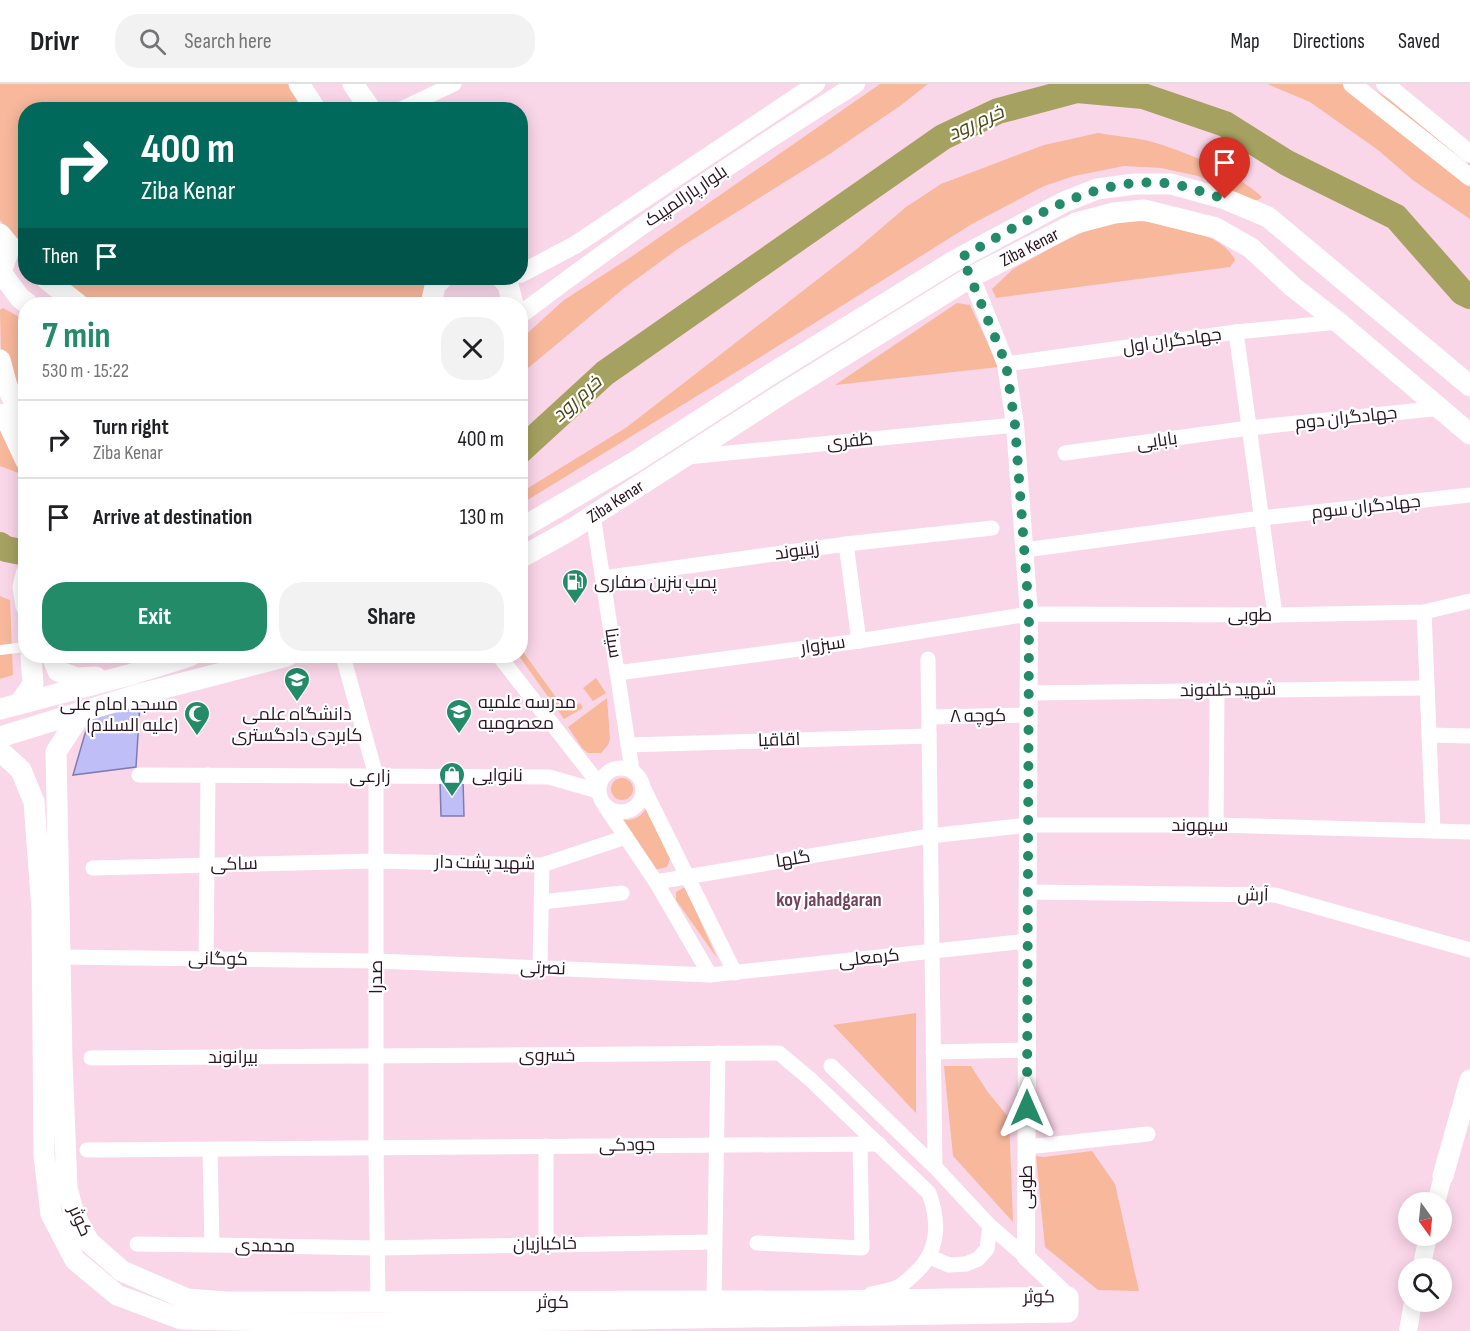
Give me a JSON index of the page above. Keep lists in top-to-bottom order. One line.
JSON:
{"streets":{"main road":["Ziba Kenar","کوثر"],"street":["بلوار پارالمپیک","جهادگران اول","جهادگران دوم","ظفری","بابایی","جهادگران سوم","زینیوند","طوبی","سینا","سبزوار","شهید خلفوند","کوچه ۸","اقاقیا","زارعی","سپهوند","گلها","شهید پشت دار","ساکی","آرش","کرمعلی","کوگانی","نصرتی","صدرا","خسروی","بیرانوند","جودکی","خاکبازیان","محمدی"]},"crossings":[["Ziba Kenar","جهادگران اول"],["Ziba Kenar","جهادگران دوم"],["Ziba Kenar","ظفری"],["Ziba Kenar","طوبی"],["Ziba Kenar","سینا"],["جهادگران اول","طوبی"],["جهادگران دوم","بابایی"],["ظفری","طوبی"],["جهادگران سوم","طوبی"],["زینیوند","سینا"],["طوبی","سبزوار"],["طوبی","شهید خلفوند"],["طوبی","کوچه ۸"],["طوبی","سپهوند"],["طوبی","آرش"],["طوبی","کرمعلی"],["سینا","سبزوار"],["سینا","اقاقیا"],["سینا","زارعی"],["زارعی","صدرا"],["سپهوند","گلها"],["شهید پشت دار","ساکی"],["شهید پشت دار","صدرا"],["ساکی","صدرا"],["کرمعلی","نصرتی"],["کوگانی","نصرتی"],["کوگانی","صدرا"],["کوگانی","کوثر"],["نصرتی","صدرا"],["صدرا","خسروی"],["صدرا","بیرانوند"],["صدرا","جودکی"],["صدرا","کوثر"],["صدرا","خاکبازیان"],["صدرا","محمدی"],["خسروی","بیرانوند"],["خسروی","جودکی"],["خاکبازیان","محمدی"]],"districts":["koy jahadgaran"],"water":["خرم رود"],"places":{"fuel station":["پمپ بنزین صفاری"],"school or university":["دانشگاه علمی کابردی دادگستری","مدرسه علمیه معصومیه"],"mosque":["مسجد امام علی (علیه السلام)"],"shop":["نانوایی"]},"north":"bottom","page":{"header":"Drivr","search":"Search here","nav":["Map","Directions","Saved"],"turn":["400 m","Ziba Kenar"],"then":"Then","heading":["7 min","530 m · 15:22"],"list":[{"name":"Turn right","note":"Ziba Kenar","value":"400 m"},{"name":"Arrive at destination","value":"130 m"}],"buttons":["Exit","Share"]}}
